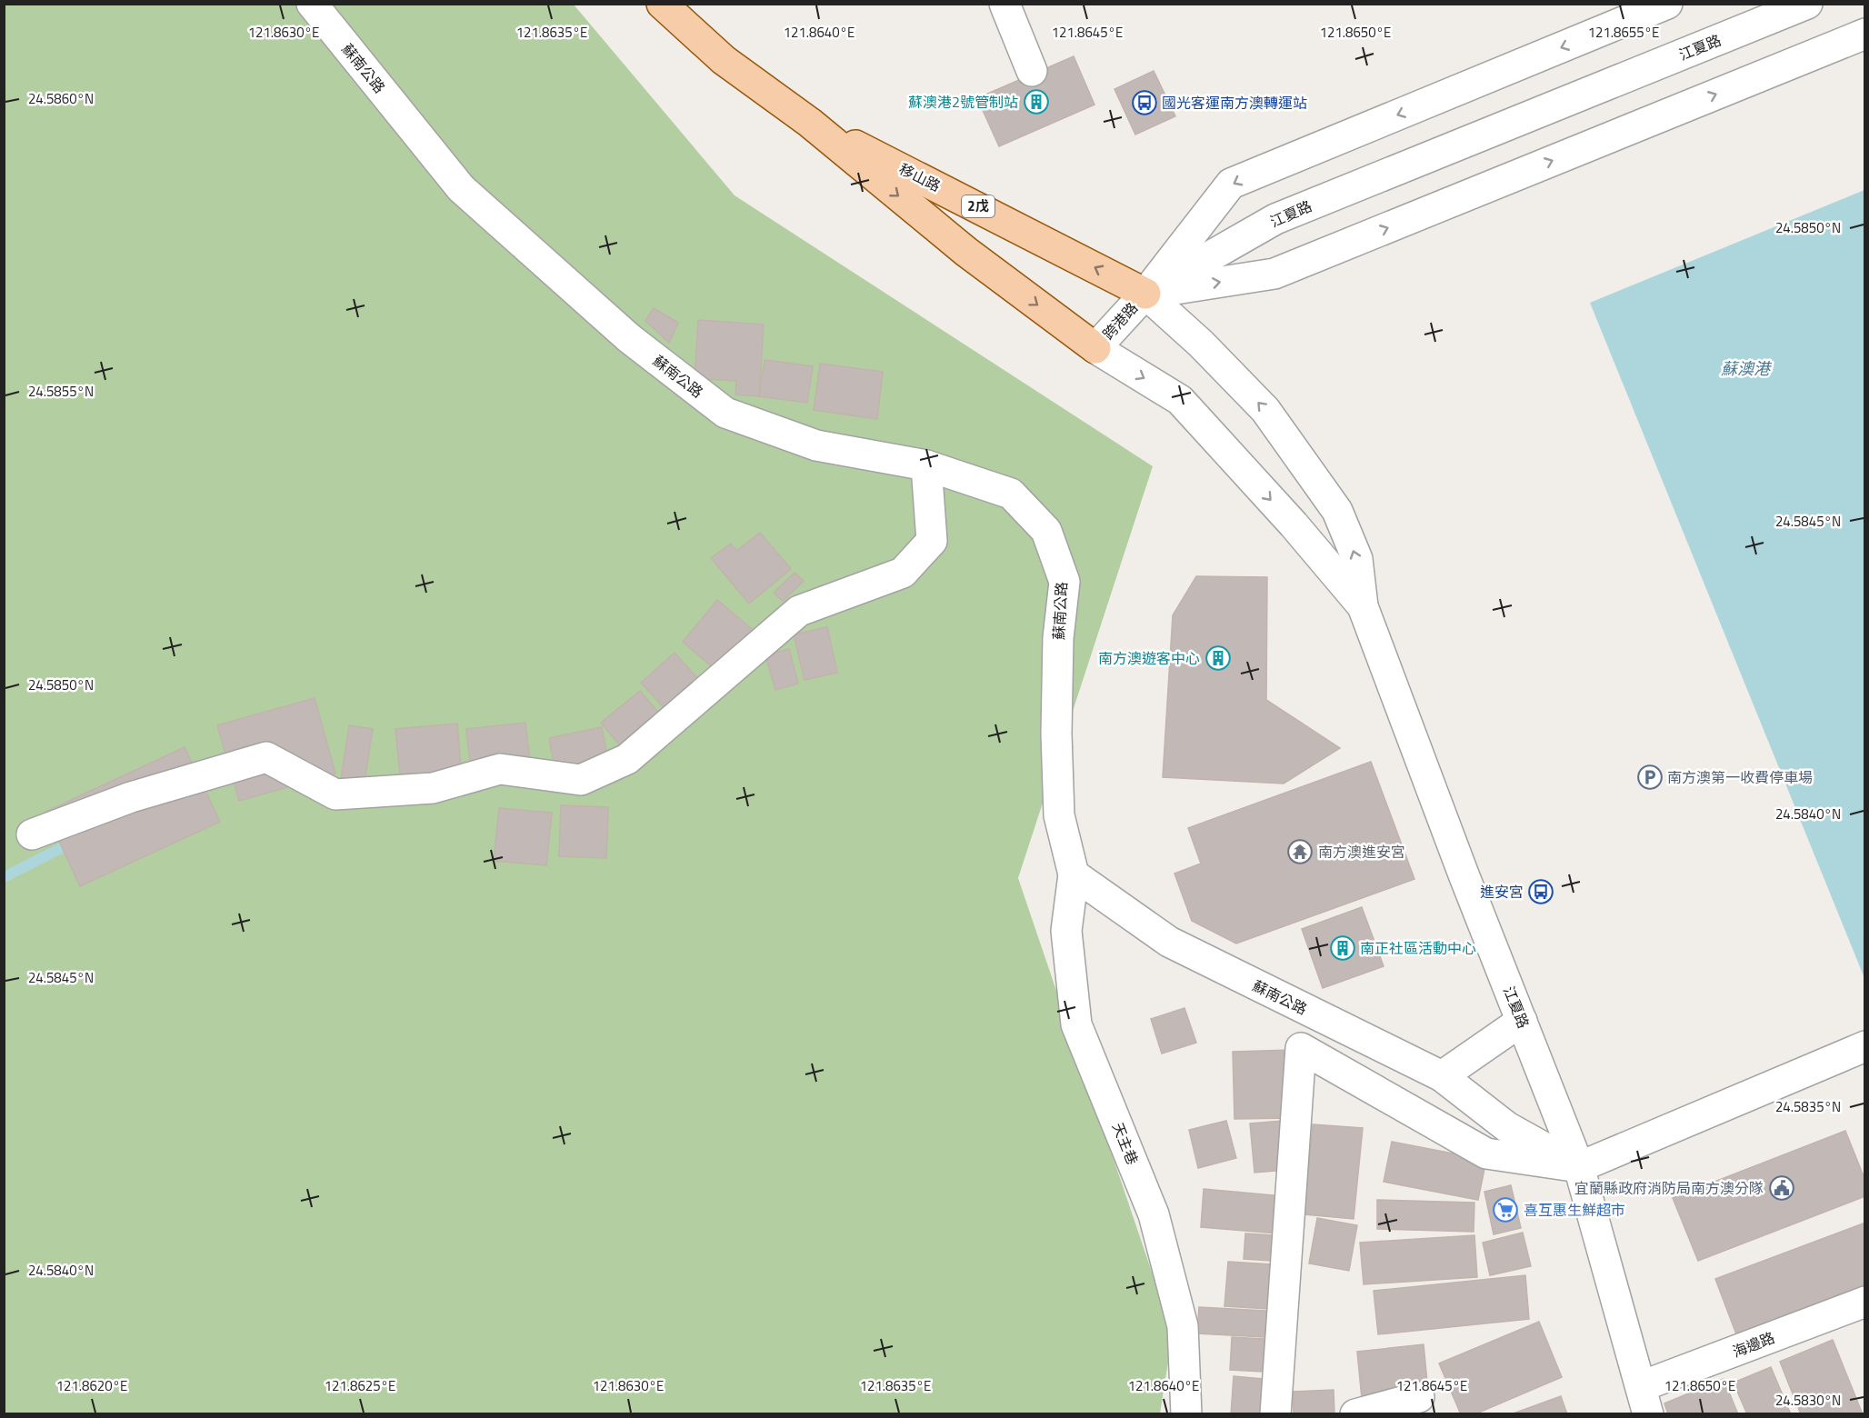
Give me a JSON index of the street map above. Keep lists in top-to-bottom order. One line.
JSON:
{"streets":{"main road":["移山路","2戊"],"street":["江夏路","蘇南公路","跨港路","天主巷","海邊路"]},"crossings":[["江夏路","蘇南公路"],["江夏路","移山路"],["江夏路","跨港路"],["江夏路","海邊路"],["蘇南公路","天主巷"],["移山路","跨港路"]],"water":["蘇澳港"],"places":{"building":["蘇澳港2號管制站","南方澳遊客中心","南正社區活動中心"],"bus stop":["國光客運南方澳轉運站","進安宮"],"parking":["南方澳第一收費停車場"],"temple":["南方澳進安宮"],"public building":["宜蘭縣政府消防局南方澳分隊"],"supermarket":["喜互惠生鮮超市"]},"coordinates":["121.8630°E","121.8635°E","121.8640°E","121.8645°E","121.8650°E","121.8655°E","24.5860°N","24.5850°N","24.5855°N","24.5845°N","24.5840°N","24.5835°N","121.8620°E","121.8625°E","24.5830°N"]}
